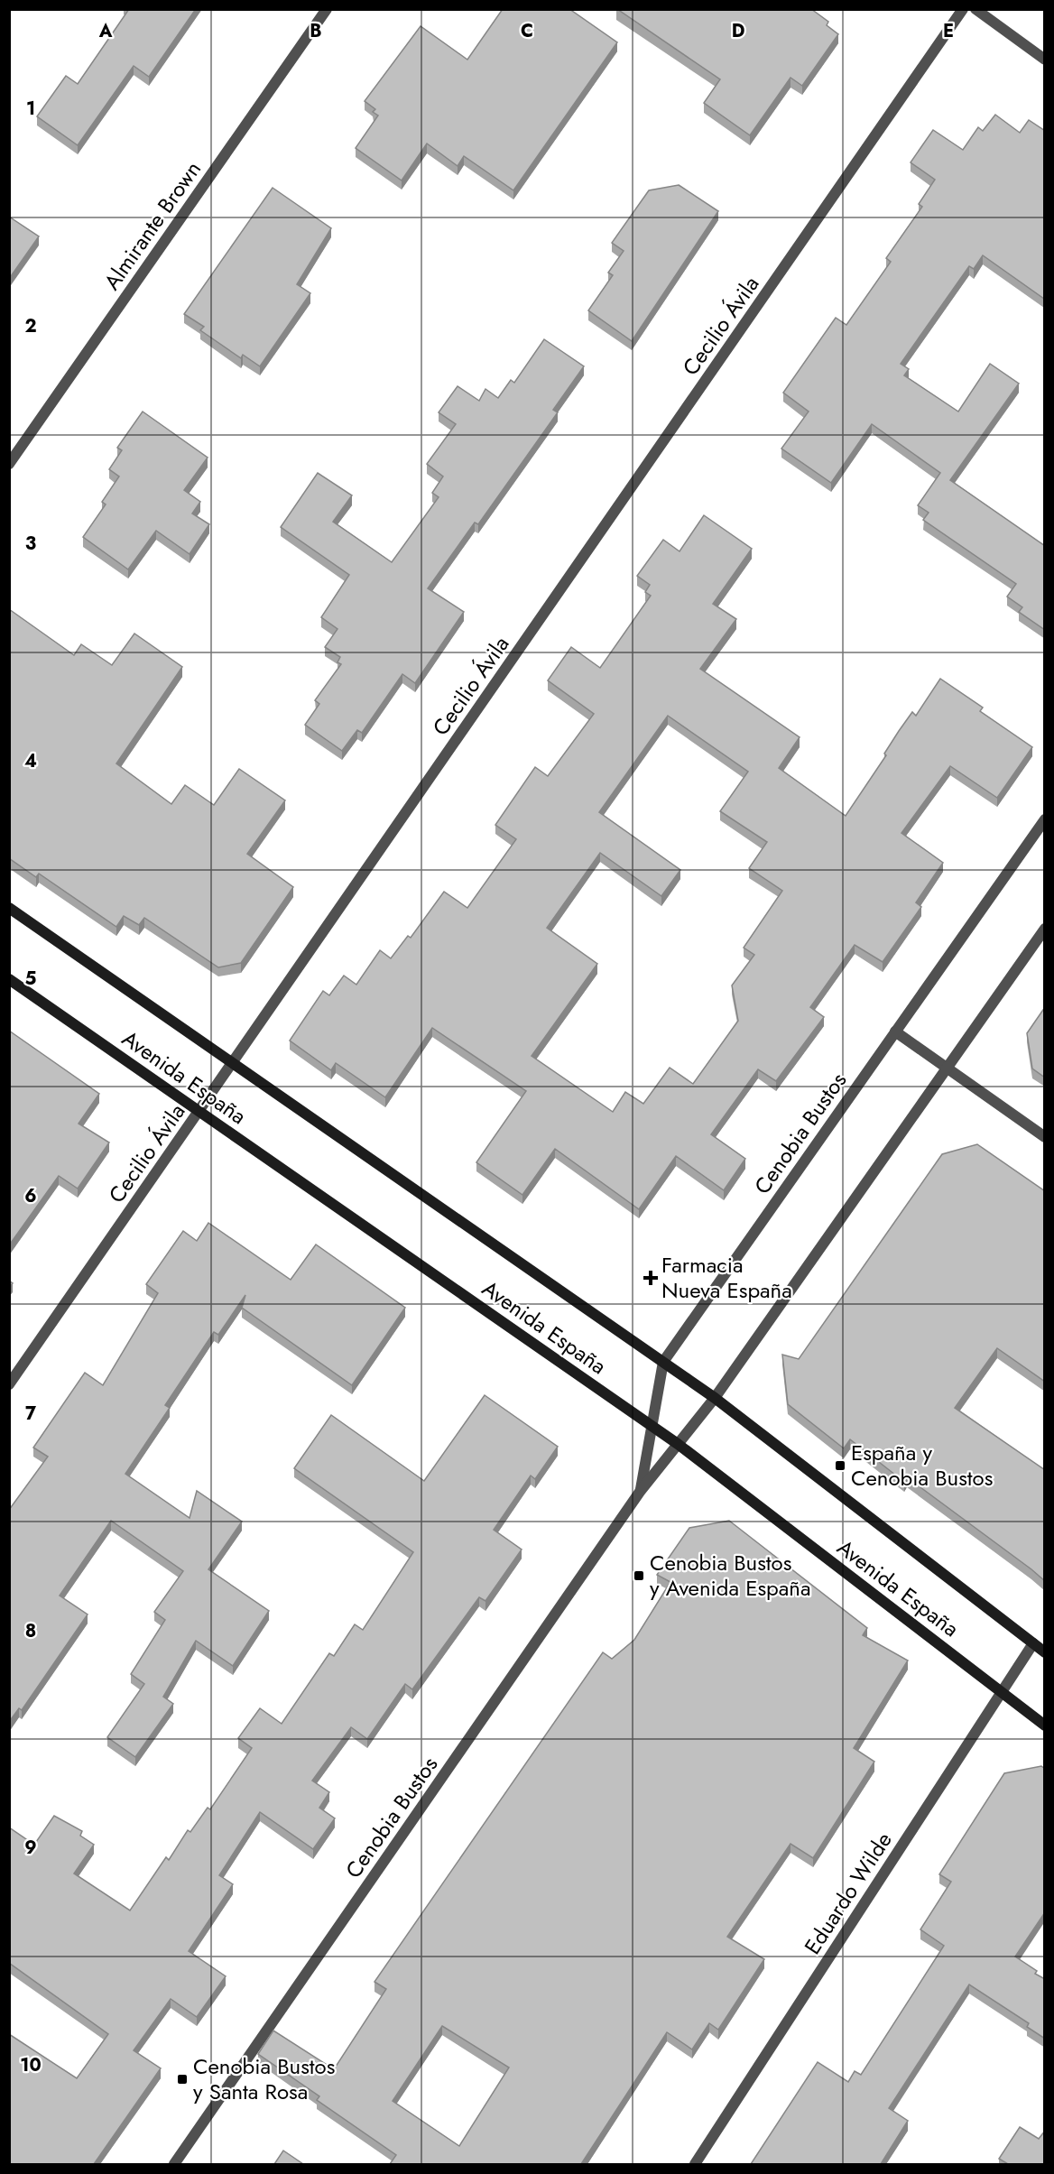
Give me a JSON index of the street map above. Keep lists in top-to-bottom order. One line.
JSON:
{"streets":{"main road":["Avenida España"],"street":["Almirante Brown","Cecilio Ávila","Cenobia Bustos","Eduardo Wilde"]},"crossings":[["Cecilio Ávila","Avenida España"],["Avenida España","Cenobia Bustos"],["Avenida España","Eduardo Wilde"]],"places":{"health":["Farmacia Nueva España"],"transit":["España y Cenobia Bustos","Cenobia Bustos y Avenida España","Cenobia Bustos y Santa Rosa"]},"grid":{"columns":["A","B","C","D","E"],"rows":["1","2","3","4","5","6","7","8","9","10"]}}
